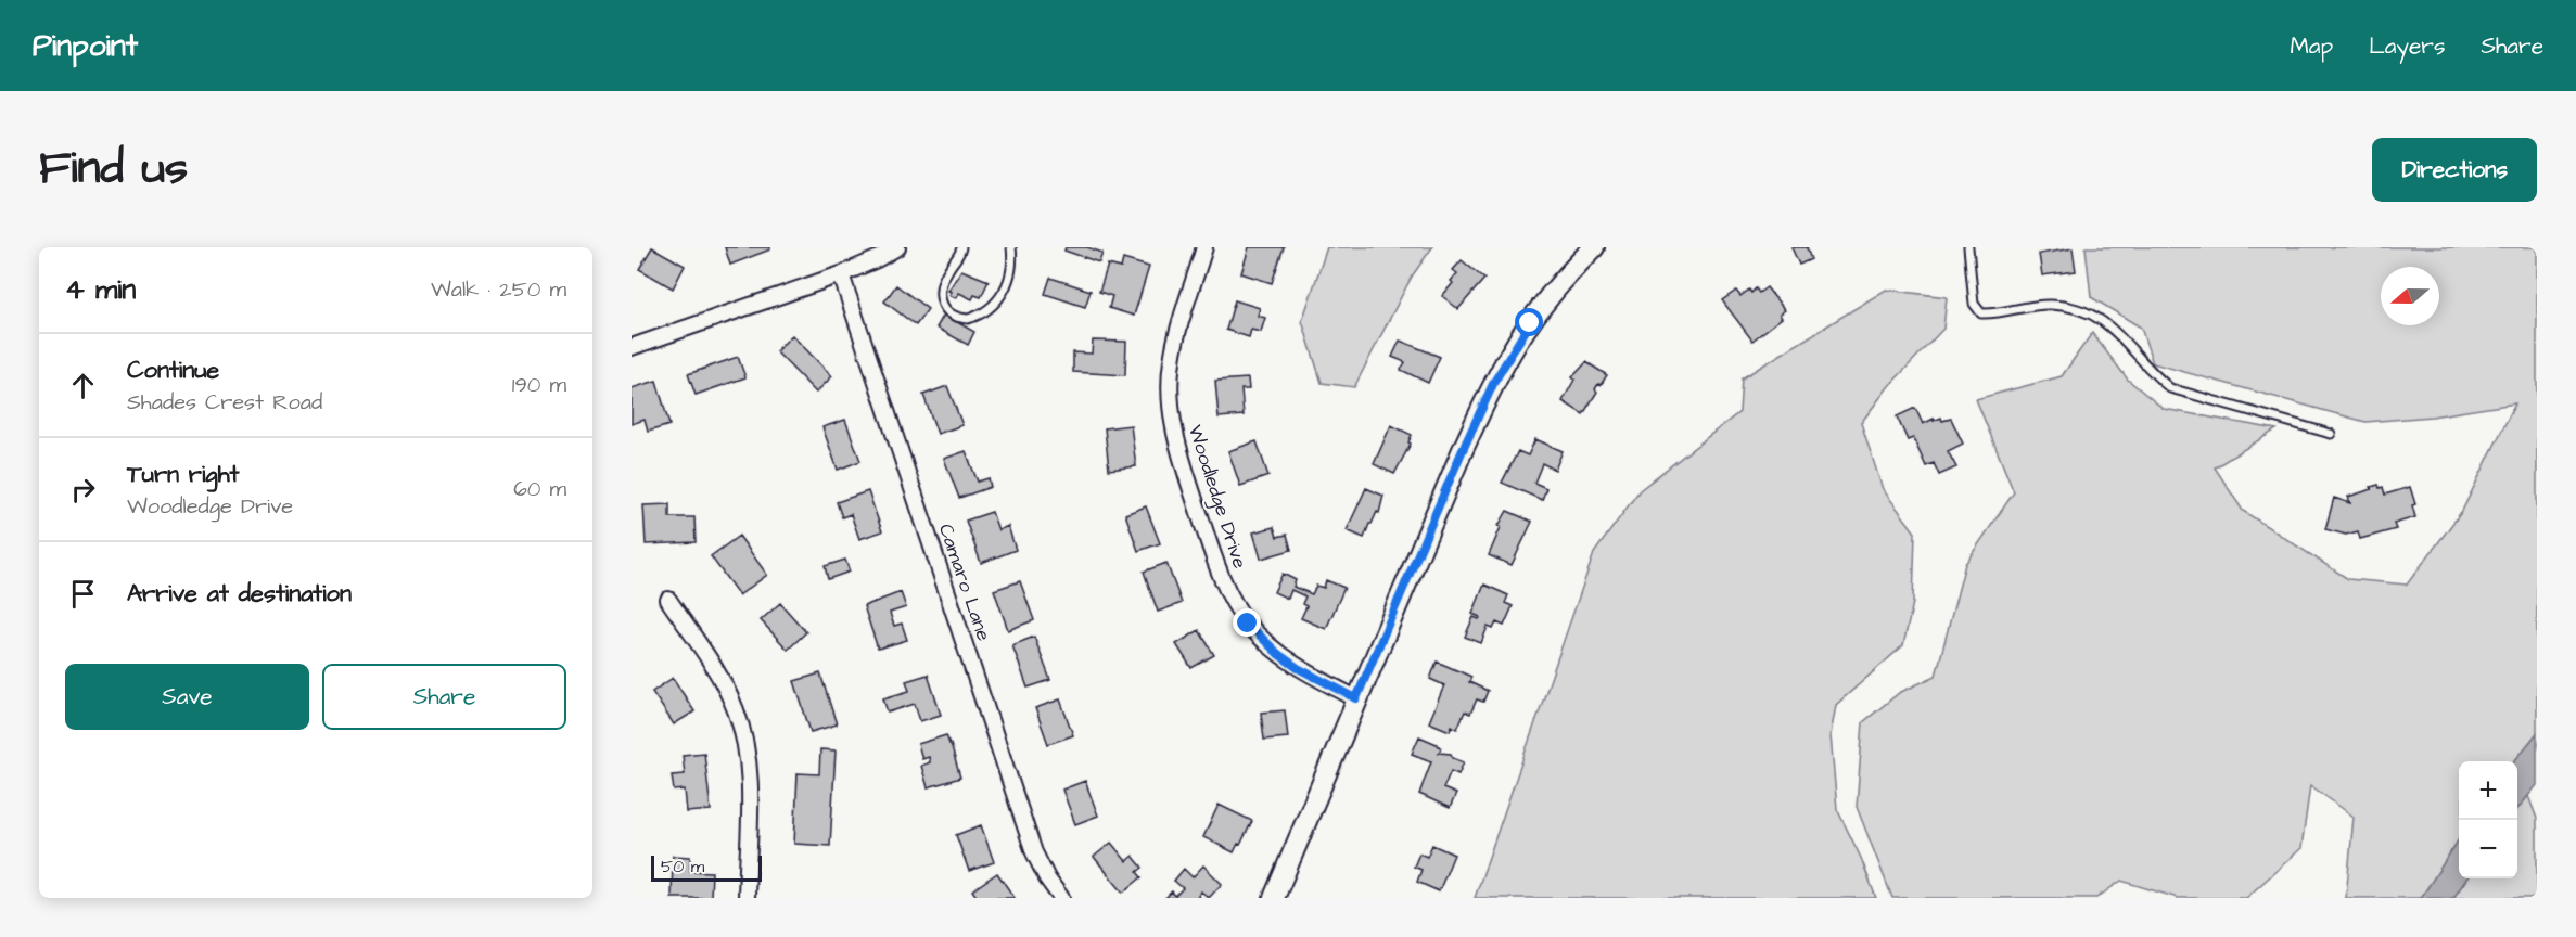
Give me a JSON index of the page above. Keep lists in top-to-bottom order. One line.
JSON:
{"streets":{"street":["Woodledge Drive","Camaro Lane"]},"scale_bar":"50 m","north":"left","page":{"header":"Pinpoint","nav":["Map","Layers","Share"],"title":"Find us","buttons":["Directions",["Save","Share"]],"heading":["4 min","Walk · 250 m"],"list":[["Continue","Shades Crest Road","190 m"],["Turn right","Woodledge Drive","60 m"],"Arrive at destination"],"map_buttons":["+","−"],"scale":"50 m"}}
